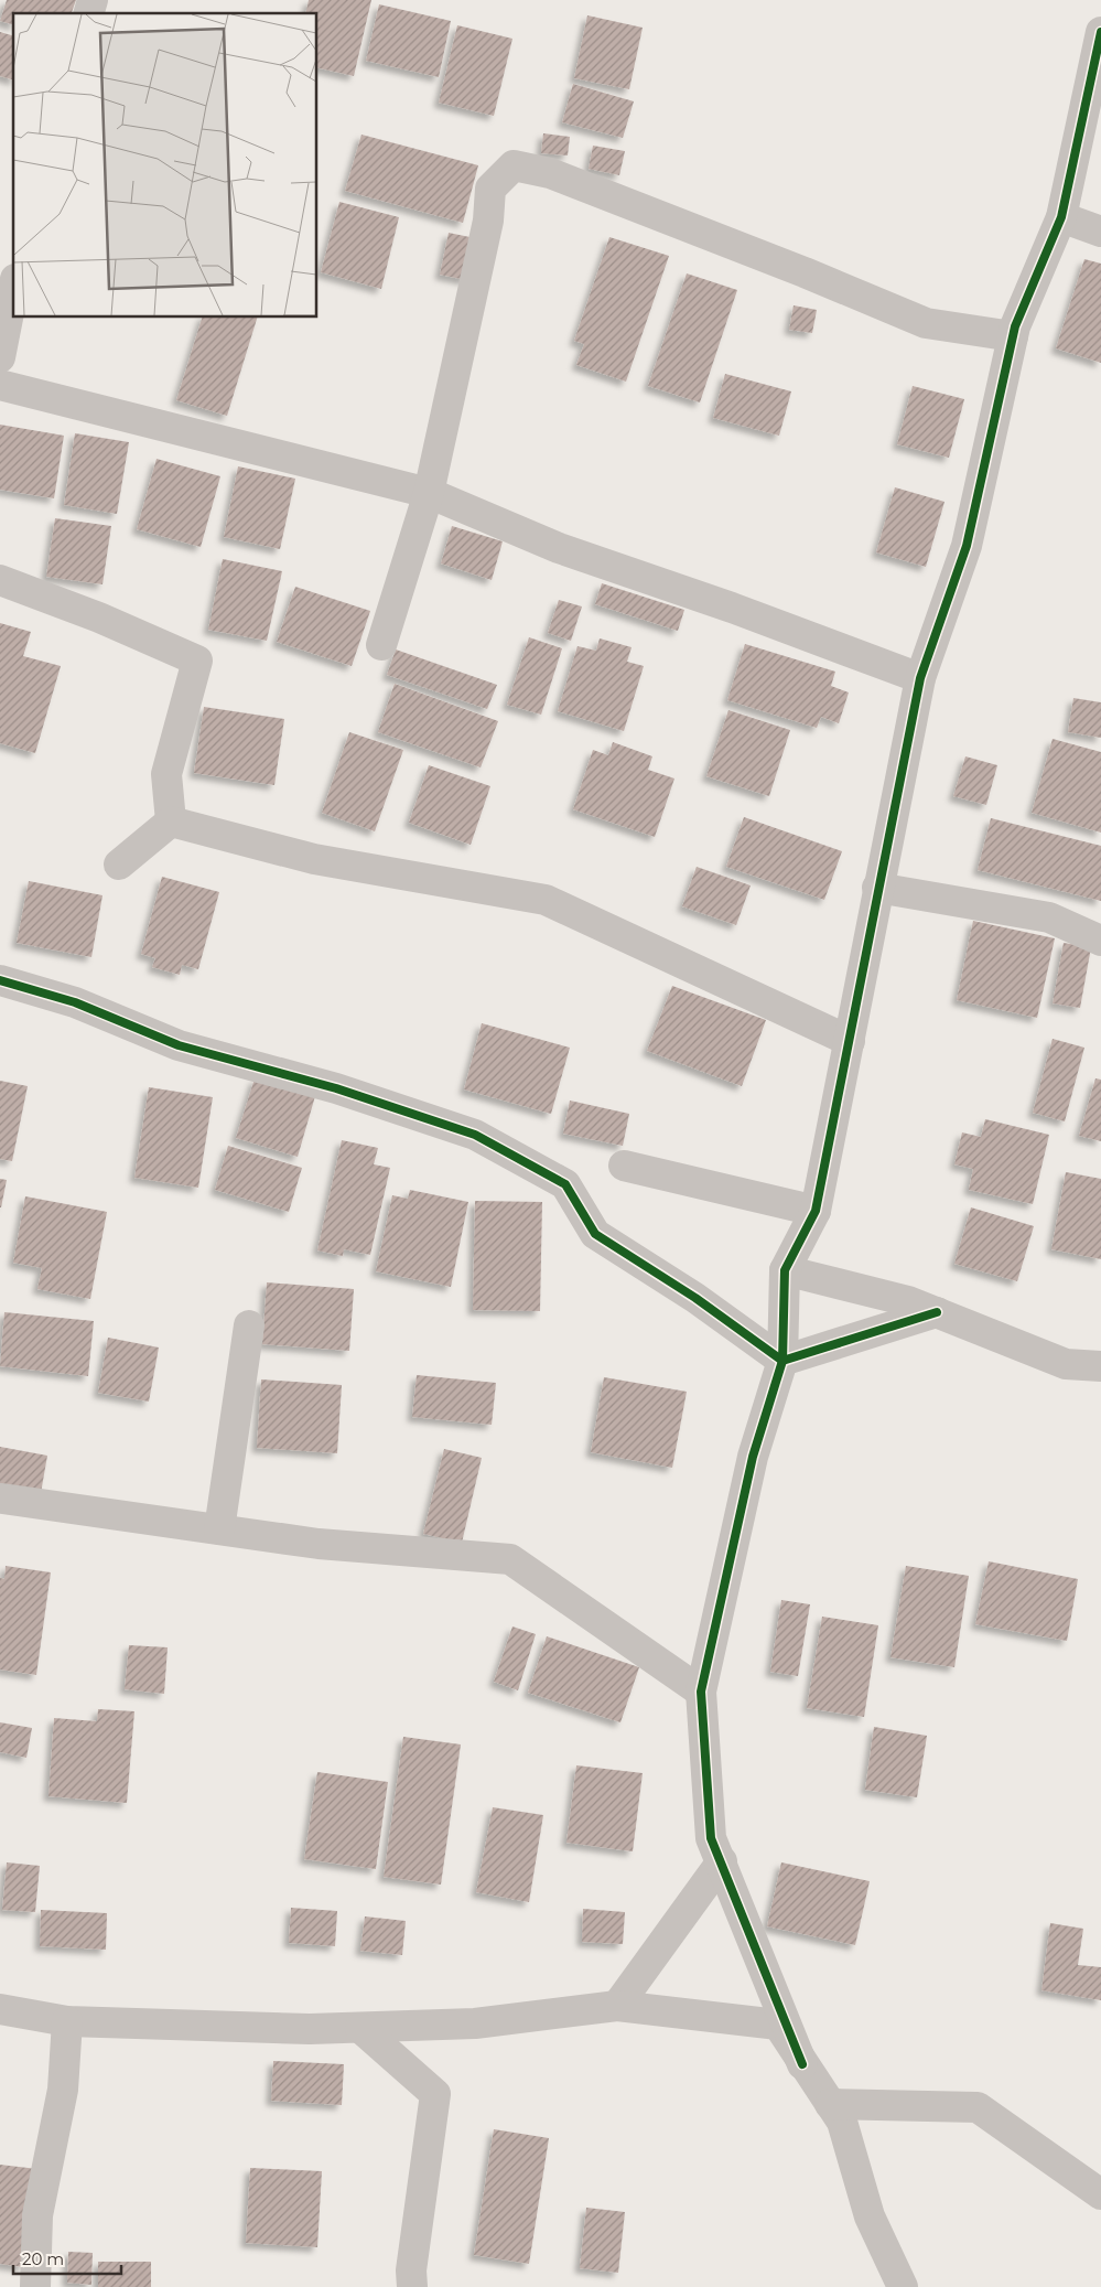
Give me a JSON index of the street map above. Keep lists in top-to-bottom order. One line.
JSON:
{"scale_bar":"20 m"}
